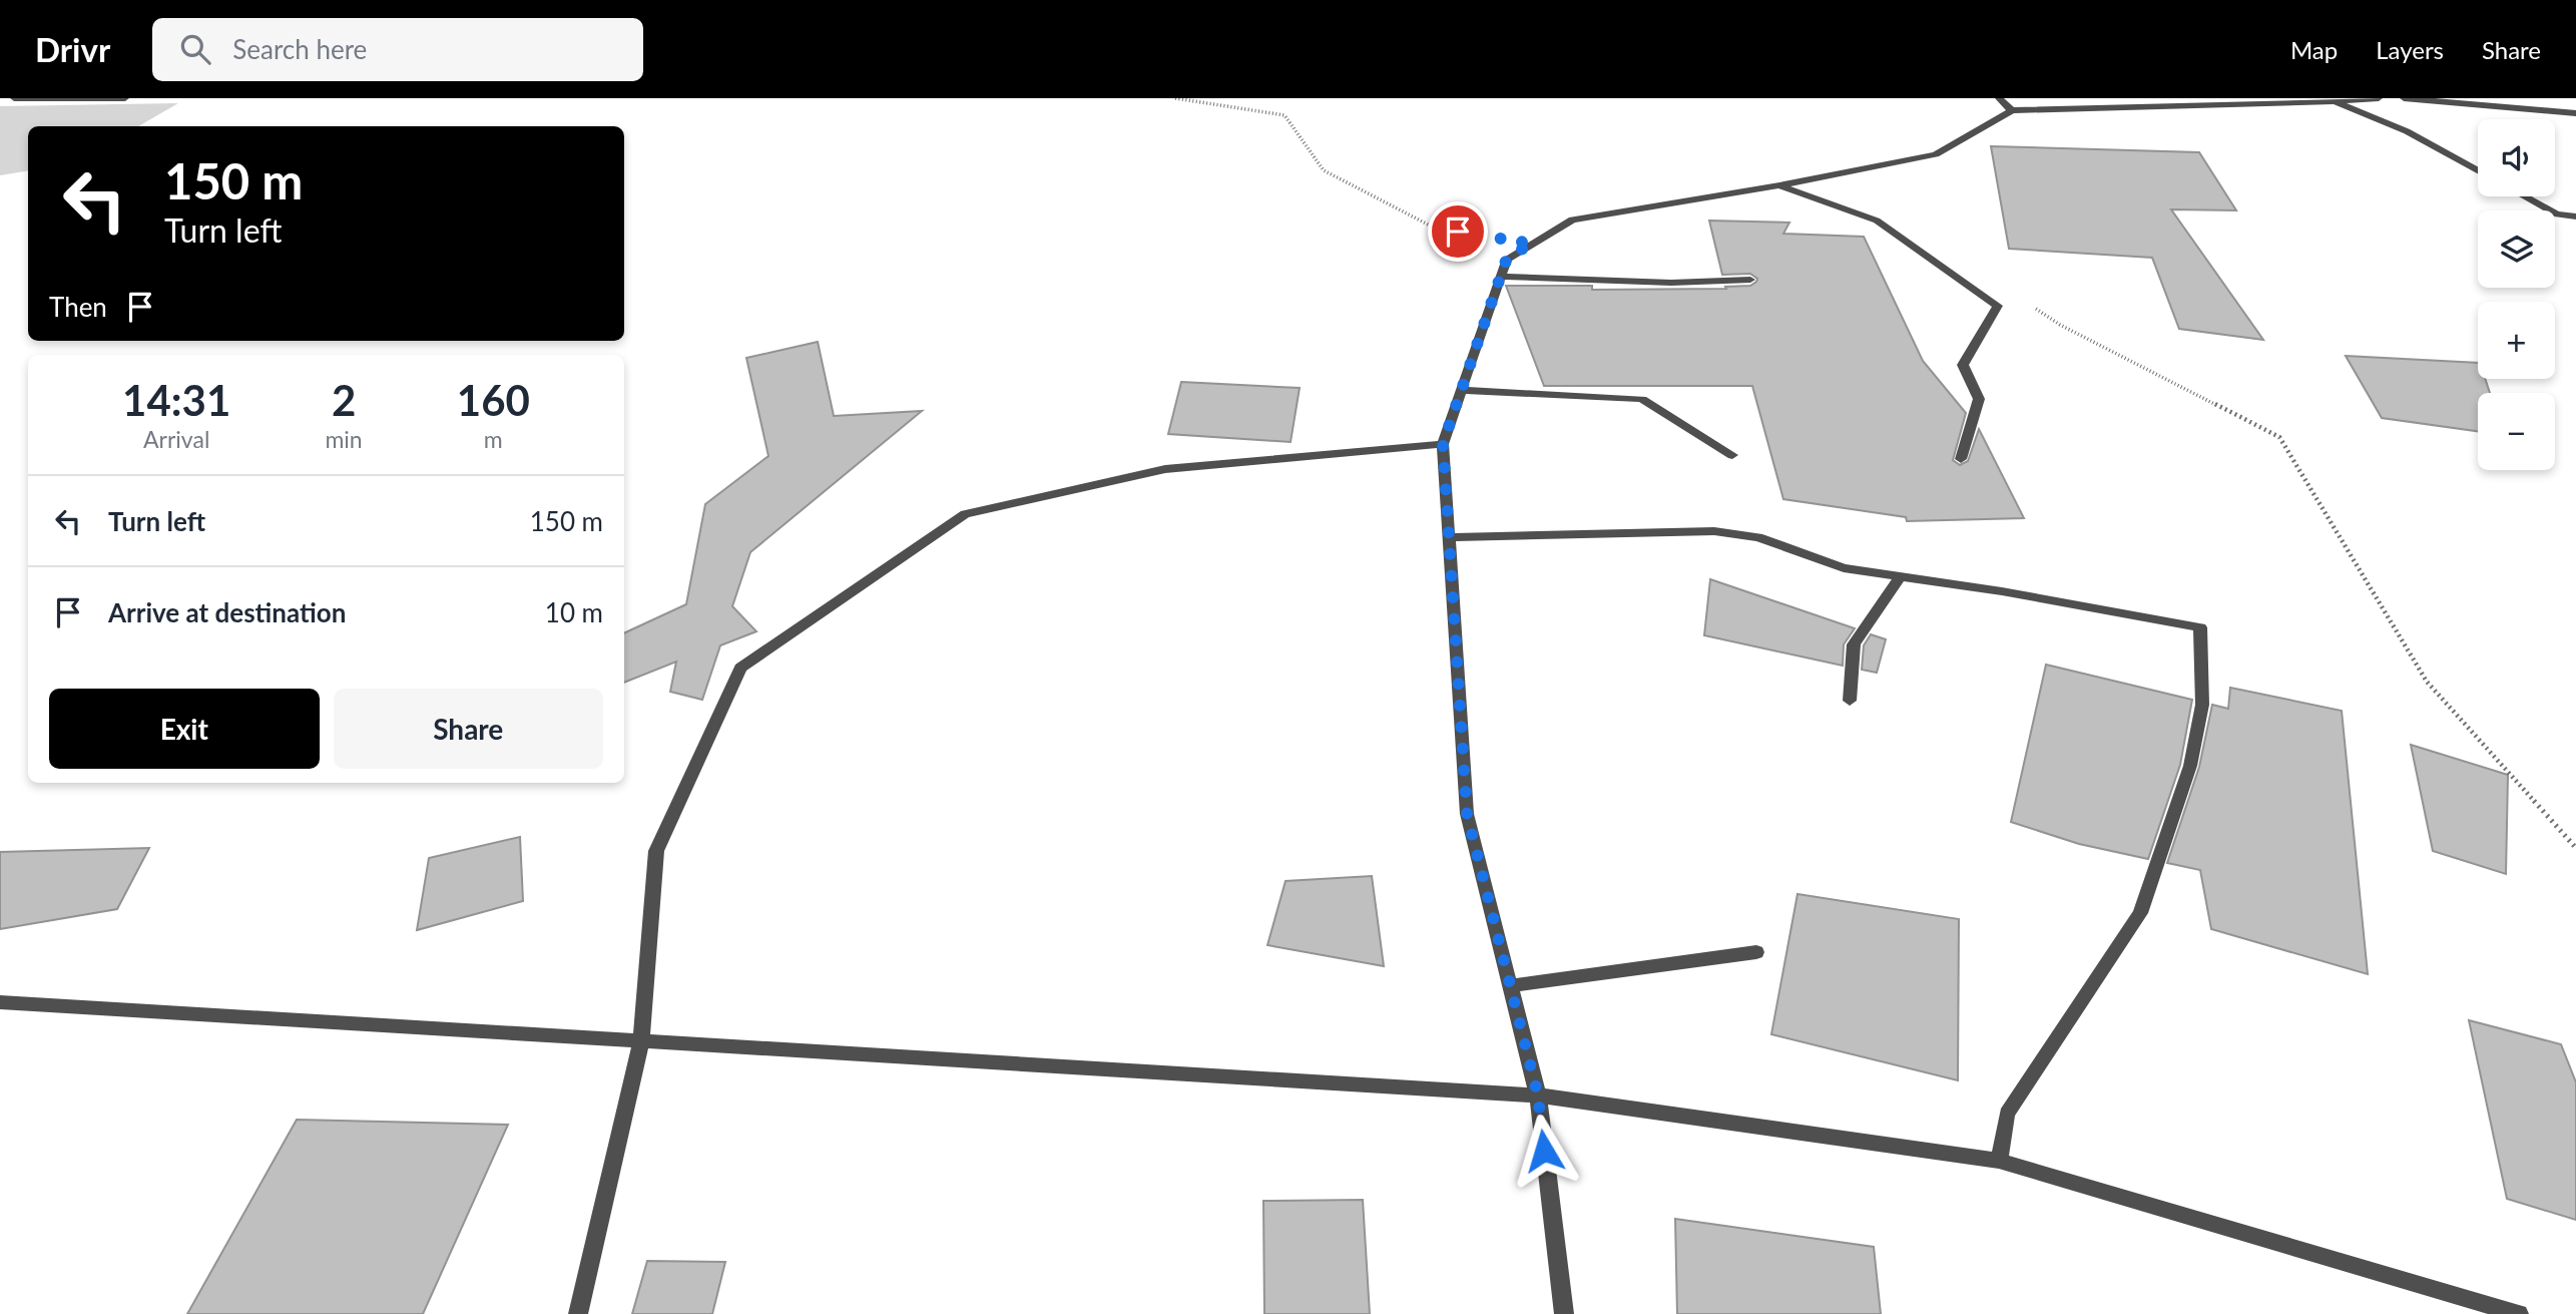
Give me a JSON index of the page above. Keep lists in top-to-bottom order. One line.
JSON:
{"page":{"header":"Drivr","search":"Search here","nav":["Map","Layers","Share"],"map_buttons":["+","−"],"turn":["150 m","Turn left"],"then":"Then","eta":["14:31","Arrival","2","min","160","m"],"list":[{"name":"Turn left","value":"150 m"},{"name":"Arrive at destination","value":"10 m"}],"buttons":["Exit","Share"]}}
